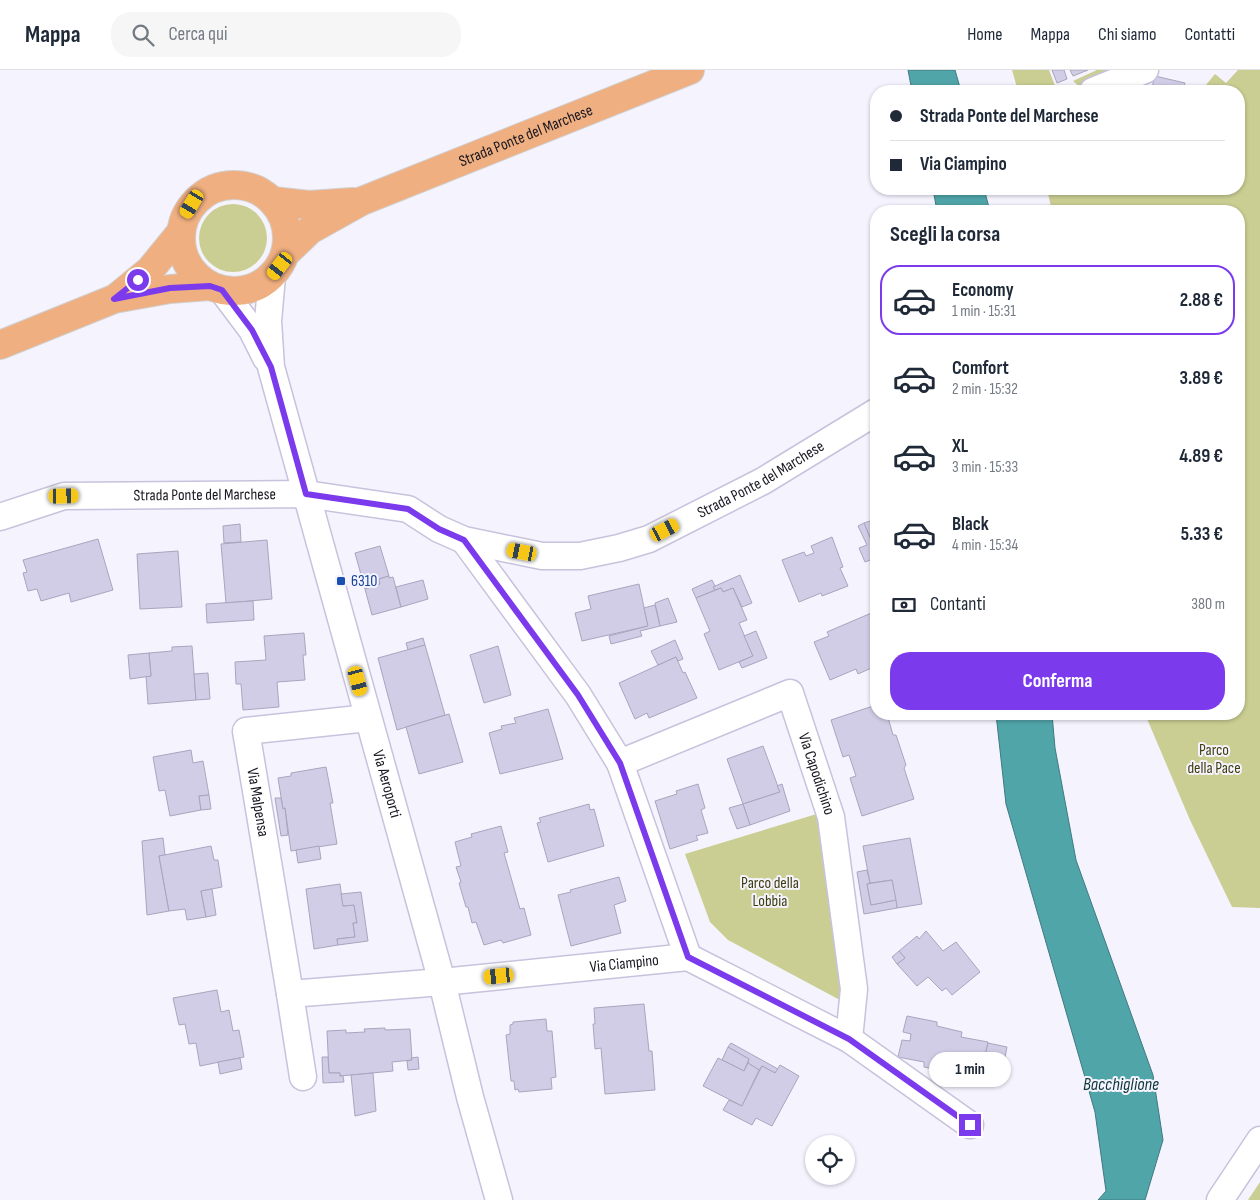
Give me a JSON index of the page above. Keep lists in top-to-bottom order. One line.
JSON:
{"streets":{"main road":["Strada Ponte del Marchese"],"street":["Via Capodichino","Via Aeroporti","Via Malpensa","Via Ciampino"]},"crossings":[["Strada Ponte del Marchese","Via Aeroporti"],["Via Aeroporti","Via Malpensa"],["Via Aeroporti","Via Ciampino"]],"water":["Bacchiglione"],"parks":["Parco della Pace","Parco della Lobbia"],"places":{"transit":["6310"]},"page":{"header":"Mappa","search":"Cerca qui","nav":["Home","Mappa","Chi siamo","Contatti"],"banner":["Strada Ponte del Marchese","Via Ciampino"],"heading":"Scegli la corsa","list":[{"name":"Economy","note":"1 min · 15:31","value":"2.88 €"},{"name":"Comfort","note":"2 min · 15:32","value":"3.89 €"},{"name":"XL","note":"3 min · 15:33","value":"4.89 €"},{"name":"Black","note":"4 min · 15:34","value":"5.33 €"}],"pay":["Contanti","380 m"],"buttons":"Conferma","bubble":"1 min"}}
